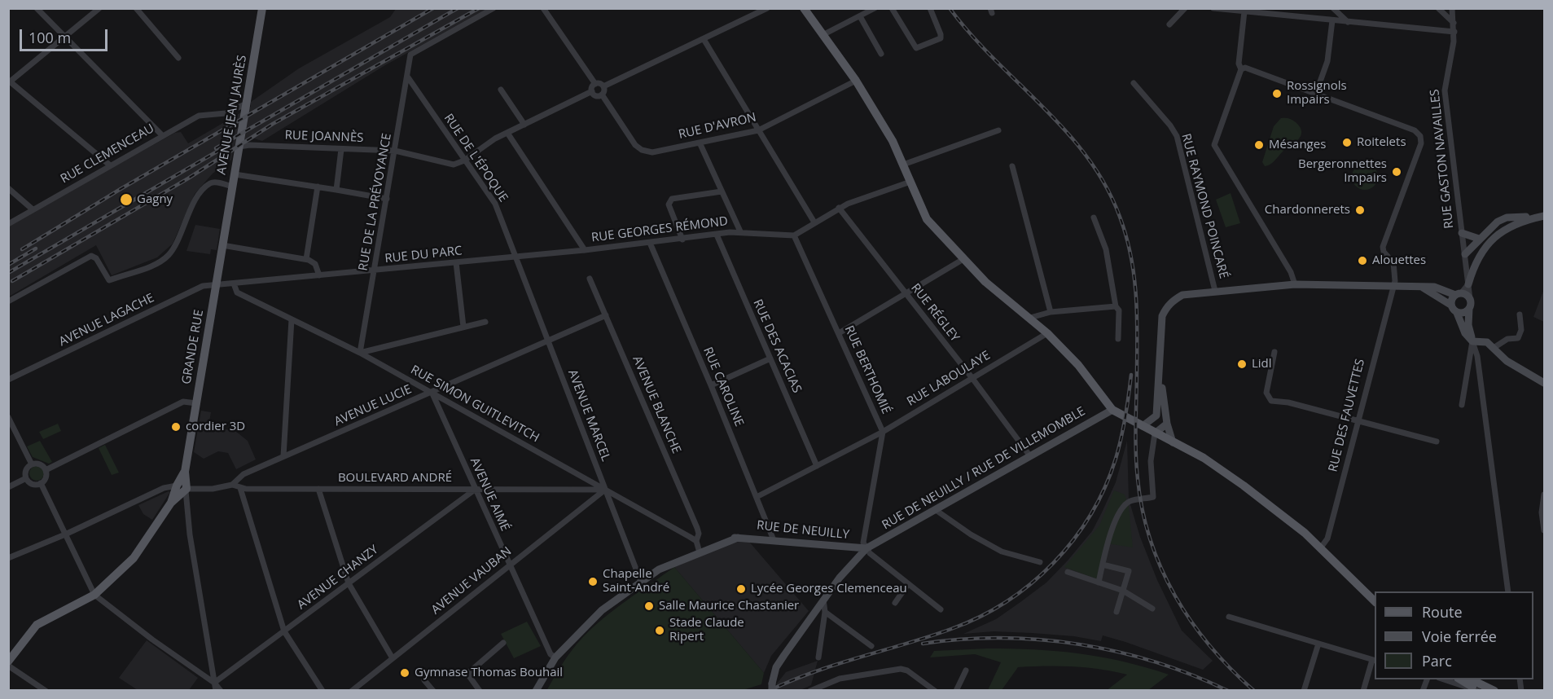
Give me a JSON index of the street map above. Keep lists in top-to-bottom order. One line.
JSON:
{"streets":{"main road":["AVENUE JEAN JAURÈS","GRANDE RUE"],"street":["RUE D'AVRON","RUE JOANNÈS","RUE CLEMENCEAU","RUE DE L'ÉPOQUE","RUE GASTON NAVAILLES","RUE DE LA PRÉVOYANCE","RUE RAYMOND POINCARÉ","RUE GEORGES RÉMOND","RUE DU PARC","RUE RÉGLEY","AVENUE LAGACHE","RUE DES ACACIAS","RUE BERTHOMIÉ","RUE LABOULAYE","RUE CAROLINE","RUE SIMON GUITLEVITCH","AVENUE BLANCHE","AVENUE LUCIE","AVENUE MARCEL","RUE DES FAUVETTES","RUE DE NEUILLY / RUE DE VILLEMOMBLE","BOULEVARD ANDRÉ","AVENUE AIMÉ","RUE DE NEUILLY","AVENUE CHANZY","AVENUE VAUBAN"]},"crossings":[["AVENUE JEAN JAURÈS","RUE JOANNÈS"],["AVENUE JEAN JAURÈS","RUE CLEMENCEAU"],["AVENUE JEAN JAURÈS","GRANDE RUE"],["RUE JOANNÈS","RUE DE L'ÉPOQUE"],["RUE JOANNÈS","RUE DE LA PRÉVOYANCE"],["RUE DE L'ÉPOQUE","RUE DE LA PRÉVOYANCE"],["RUE DE L'ÉPOQUE","RUE GEORGES RÉMOND"],["RUE DE L'ÉPOQUE","RUE DU PARC"],["RUE DE L'ÉPOQUE","AVENUE MARCEL"],["RUE DE LA PRÉVOYANCE","RUE DU PARC"],["RUE DE LA PRÉVOYANCE","RUE SIMON GUITLEVITCH"],["RUE GEORGES RÉMOND","RUE DU PARC"],["RUE GEORGES RÉMOND","RUE DES ACACIAS"],["RUE GEORGES RÉMOND","RUE BERTHOMIÉ"],["RUE GEORGES RÉMOND","RUE CAROLINE"],["RUE GEORGES RÉMOND","AVENUE MARCEL"],["RUE DU PARC","AVENUE LAGACHE"],["RUE DU PARC","GRANDE RUE"],["RUE DU PARC","RUE SIMON GUITLEVITCH"],["RUE DU PARC","AVENUE MARCEL"],["RUE RÉGLEY","RUE LABOULAYE"],["RUE RÉGLEY","RUE DE NEUILLY / RUE DE VILLEMOMBLE"],["AVENUE LAGACHE","GRANDE RUE"],["RUE DES ACACIAS","RUE LABOULAYE"],["RUE BERTHOMIÉ","RUE LABOULAYE"],["RUE BERTHOMIÉ","RUE DE NEUILLY / RUE DE VILLEMOMBLE"],["RUE BERTHOMIÉ","RUE DE NEUILLY"],["RUE LABOULAYE","RUE CAROLINE"],["RUE CAROLINE","RUE DE NEUILLY"],["RUE SIMON GUITLEVITCH","AVENUE BLANCHE"],["RUE SIMON GUITLEVITCH","AVENUE LUCIE"],["RUE SIMON GUITLEVITCH","AVENUE MARCEL"],["RUE SIMON GUITLEVITCH","BOULEVARD ANDRÉ"],["RUE SIMON GUITLEVITCH","AVENUE AIMÉ"],["RUE SIMON GUITLEVITCH","RUE DE NEUILLY"],["RUE SIMON GUITLEVITCH","AVENUE VAUBAN"],["AVENUE BLANCHE","AVENUE LUCIE"],["AVENUE BLANCHE","RUE DE NEUILLY"],["AVENUE LUCIE","AVENUE MARCEL"],["AVENUE LUCIE","BOULEVARD ANDRÉ"],["AVENUE LUCIE","AVENUE AIMÉ"],["AVENUE MARCEL","BOULEVARD ANDRÉ"],["AVENUE MARCEL","RUE DE NEUILLY"],["AVENUE MARCEL","AVENUE VAUBAN"],["RUE DE NEUILLY / RUE DE VILLEMOMBLE","RUE DE NEUILLY"],["BOULEVARD ANDRÉ","AVENUE AIMÉ"],["BOULEVARD ANDRÉ","AVENUE CHANZY"],["BOULEVARD ANDRÉ","AVENUE VAUBAN"],["AVENUE AIMÉ","RUE DE NEUILLY"],["AVENUE AIMÉ","AVENUE CHANZY"],["AVENUE AIMÉ","AVENUE VAUBAN"]],"places":["Rossignols Impairs","Roitelets","Mésanges","Bergeronnettes Impairs","Gagny","Chardonnerets","Alouettes","Lidl","cordier 3D","Chapelle Saint-André","Lycée Georges Clemenceau","Salle Maurice Chastanier","Stade Claude Ripert","Gymnase Thomas Bouhail"],"legend":["Route","Voie ferrée","Parc"],"scale_bar":"100 m"}
